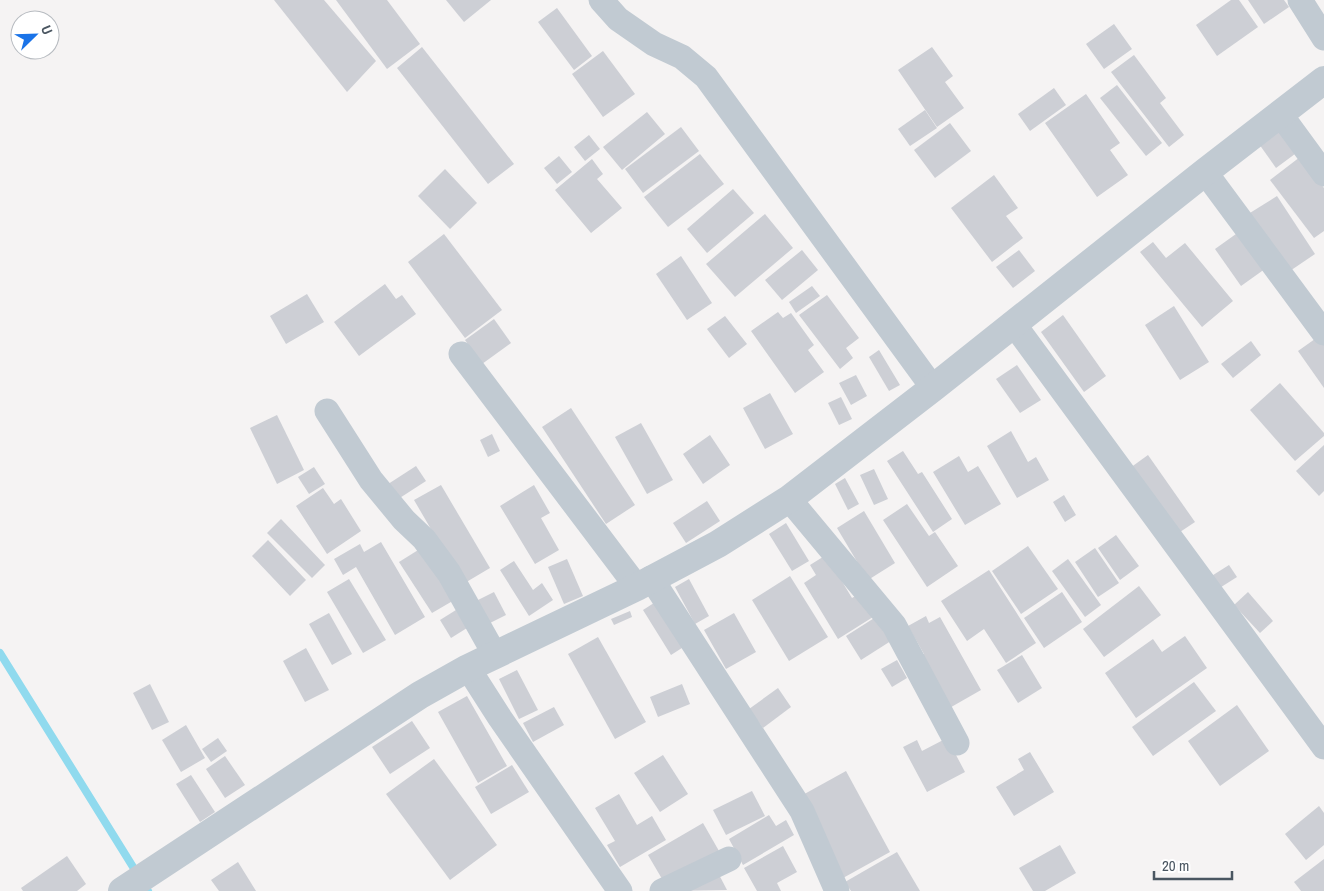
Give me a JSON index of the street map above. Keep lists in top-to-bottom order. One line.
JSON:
{"scale_bar":"20 m","north":"top right"}
